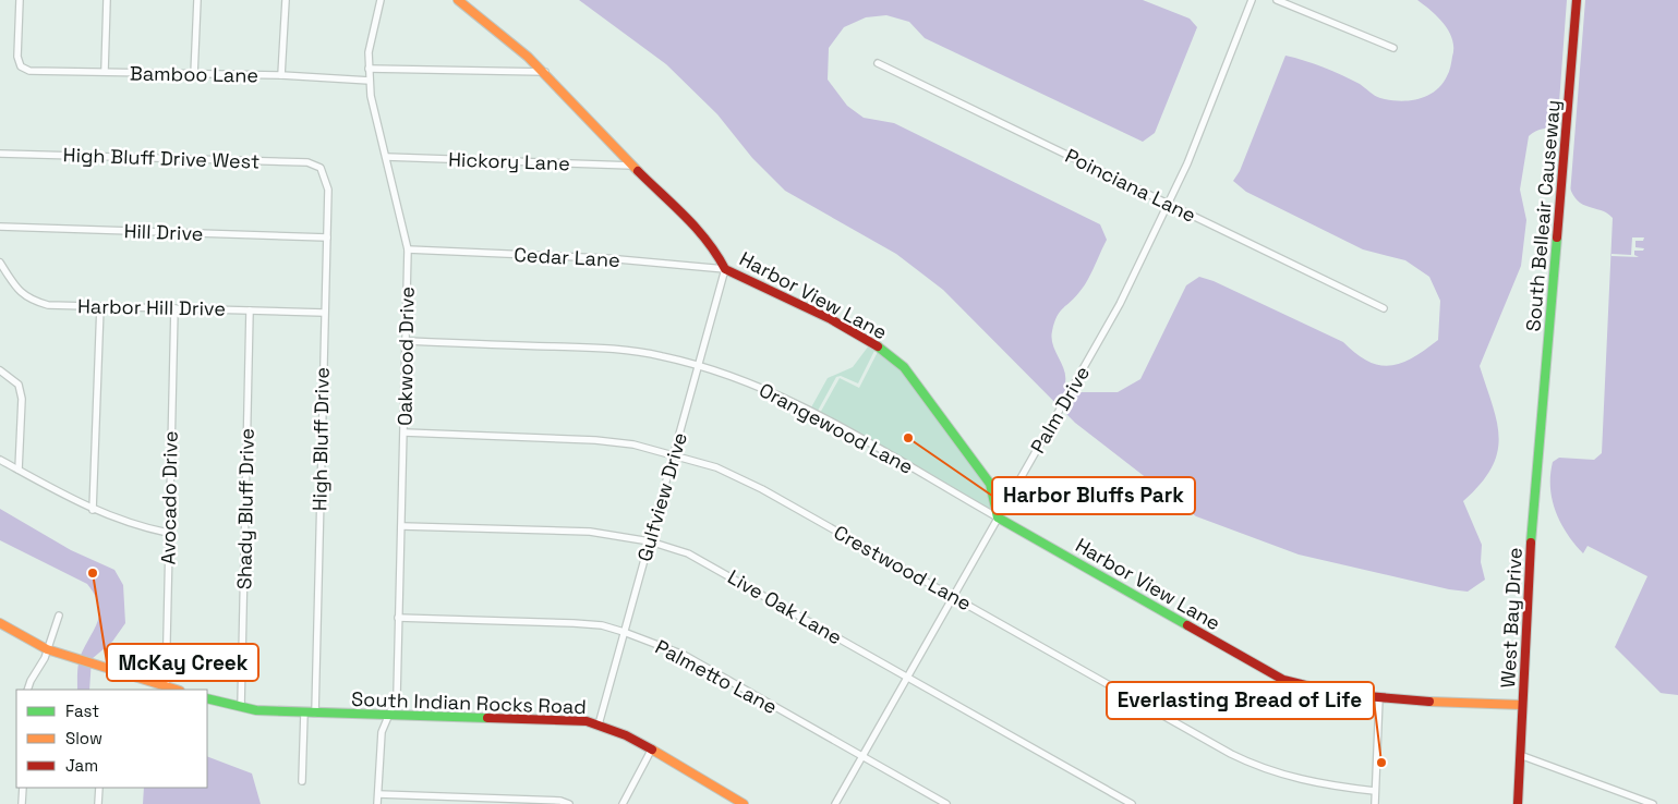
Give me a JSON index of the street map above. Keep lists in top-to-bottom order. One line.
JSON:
{"streets":{"street":["Bamboo Lane","High Bluff Drive West","Hickory Lane","Poinciana Lane","South Belleair Causeway","Hill Drive","Cedar Lane","Harbor View Lane","Harbor Hill Drive","Oakwood Drive","Palm Drive","Orangewood Lane","High Bluff Drive","Gulfview Drive","Avocado Drive","Shady Bluff Drive","Crestwood Lane","Live Oak Lane","West Bay Drive","Palmetto Lane","South Indian Rocks Road"]},"crossings":[["Bamboo Lane","Oakwood Drive"],["High Bluff Drive West","High Bluff Drive"],["Hickory Lane","Harbor View Lane"],["Hickory Lane","Oakwood Drive"],["Poinciana Lane","Palm Drive"],["South Belleair Causeway","West Bay Drive"],["Hill Drive","High Bluff Drive"],["Cedar Lane","Harbor View Lane"],["Cedar Lane","Oakwood Drive"],["Cedar Lane","Gulfview Drive"],["Harbor View Lane","Palm Drive"],["Harbor View Lane","Orangewood Lane"],["Harbor View Lane","Gulfview Drive"],["Harbor View Lane","West Bay Drive"],["Harbor Hill Drive","High Bluff Drive"],["Harbor Hill Drive","Avocado Drive"],["Harbor Hill Drive","Shady Bluff Drive"],["Oakwood Drive","Orangewood Lane"],["Oakwood Drive","Crestwood Lane"],["Oakwood Drive","Live Oak Lane"],["Oakwood Drive","Palmetto Lane"],["Oakwood Drive","South Indian Rocks Road"],["Palm Drive","Orangewood Lane"],["Palm Drive","Crestwood Lane"],["Palm Drive","Live Oak Lane"],["Palm Drive","Palmetto Lane"],["Orangewood Lane","Gulfview Drive"],["High Bluff Drive","South Indian Rocks Road"],["Gulfview Drive","Crestwood Lane"],["Gulfview Drive","Live Oak Lane"],["Gulfview Drive","Palmetto Lane"],["Gulfview Drive","South Indian Rocks Road"],["Shady Bluff Drive","South Indian Rocks Road"]],"places":["Harbor Bluffs Park","McKay Creek","Everlasting Bread of Life"],"legend":["Fast","Slow","Jam"]}
